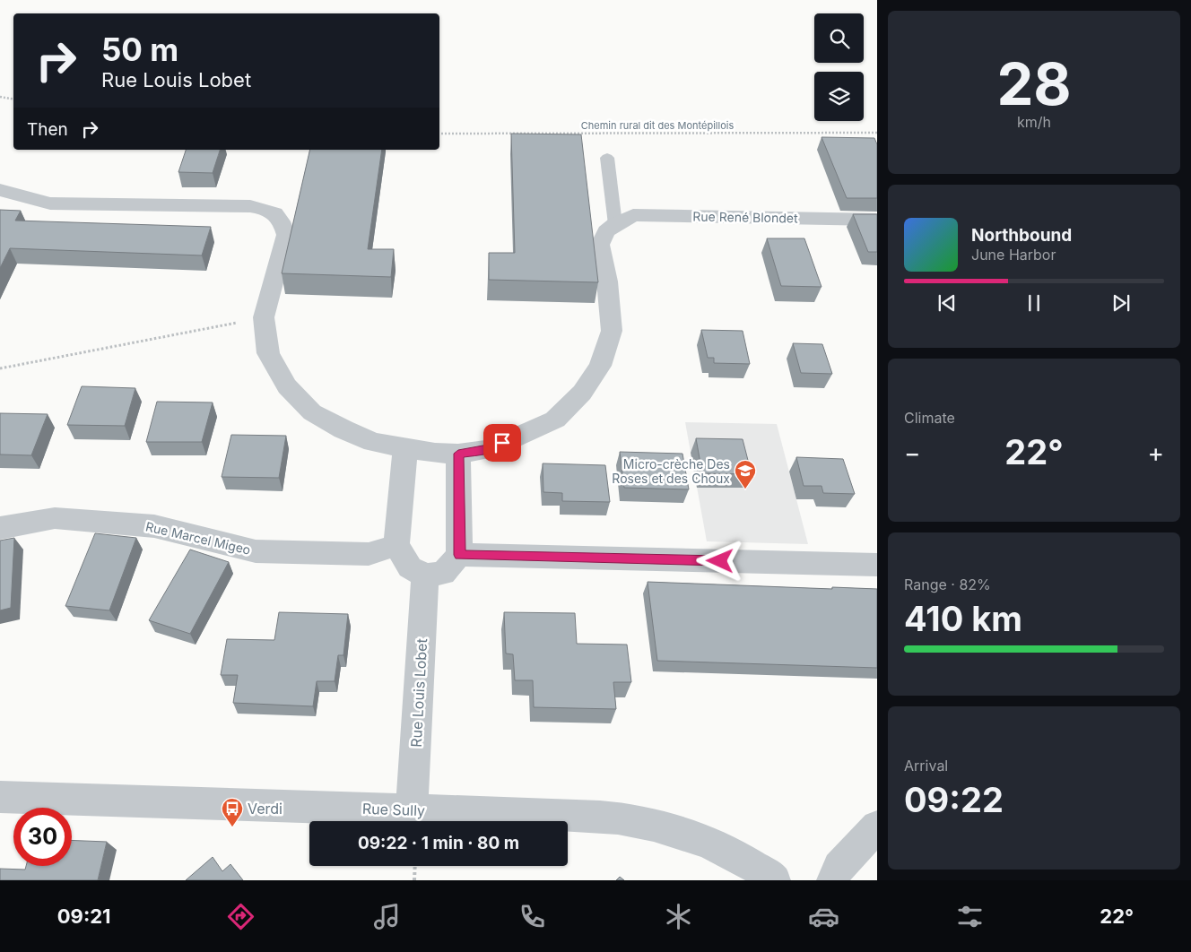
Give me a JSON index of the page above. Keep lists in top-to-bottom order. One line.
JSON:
{"streets":{"street":["Rue René Blondet","Rue Marcel Migeo","Rue Louis Lobet","Rue Sully"],"path":["Chemin rural dit des Montépillois"]},"crossings":[["Rue Louis Lobet","Rue Sully"]],"places":{"school or university":["Micro-crèche Des Roses et des Choux"],"bus stop":["Verdi"]},"page":{"tile":[["28","km/h"],"Climate",["Range · 82%","410 km"],["Arrival","09:22"]],"turn":["50 m","Rue Louis Lobet"],"then":"Then","song":["Northbound","June Harbor"],"heat":["−","22°","+"],"limit":"30","trip":"09:22 · 1 min · 80 m","tabs":["09:21","22°"]}}
